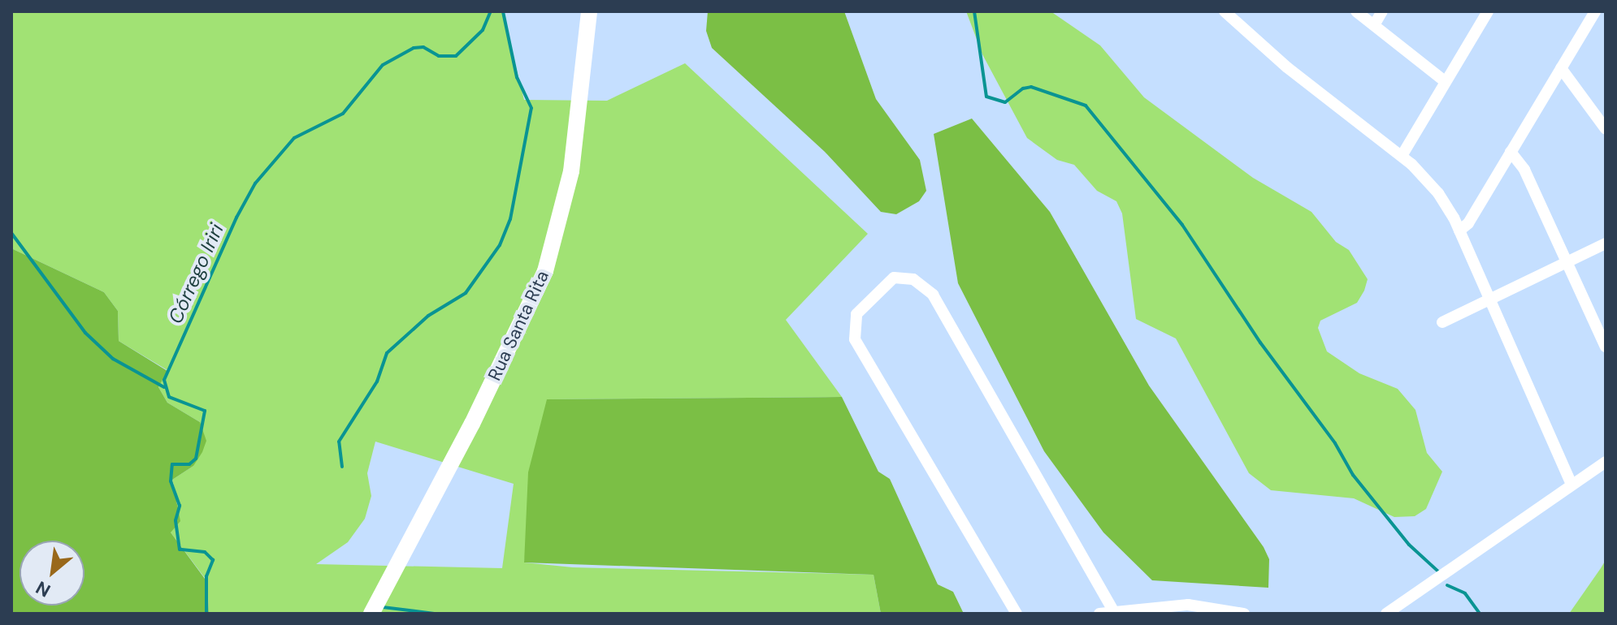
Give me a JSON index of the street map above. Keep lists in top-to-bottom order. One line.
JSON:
{"streets":{"street":["Rua Santa Rita"]},"water":["Córrego Iriri"],"north":"bottom left"}
